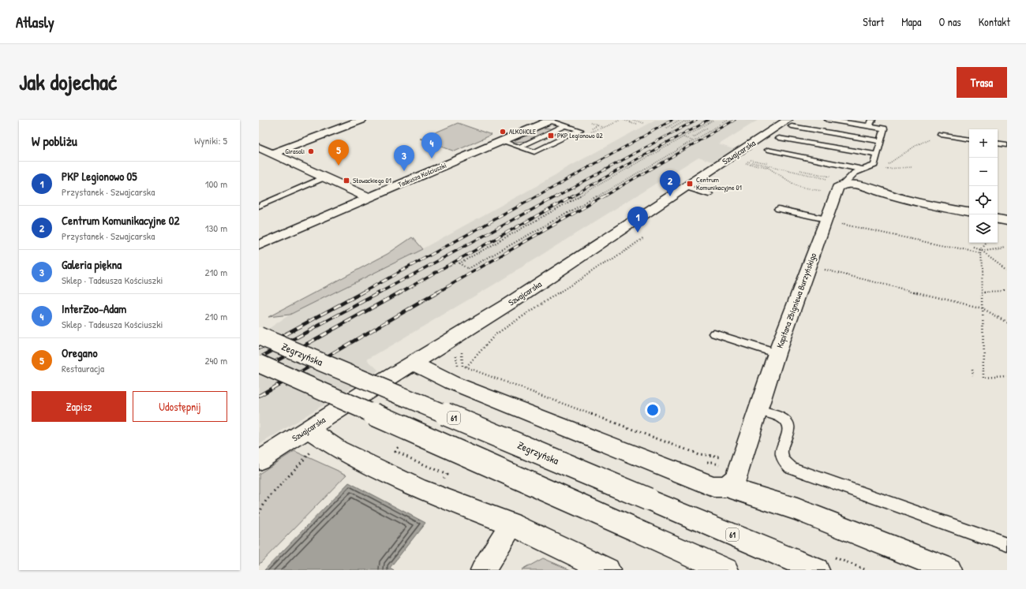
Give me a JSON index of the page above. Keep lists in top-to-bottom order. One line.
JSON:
{"streets":{"street":["Szwajcarska","Tadeusza Kościuszki","Kapitana Zbigniewa Burzyńskigo","Zegrzyńska","61"]},"places":{"other":["ALKOHOLE","Girasoli"],"transit":["PKP Legionowo 02","Słowackiego 01","Centrum Komunikacyjne 01"]},"page":{"header":"Atlasly","nav":["Start","Mapa","O nas","Kontakt"],"title":"Jak dojechać","buttons":["Trasa",["Zapisz","Udostępnij"]],"heading":["W pobliżu","Wyniki: 5"],"map_buttons":["+","−"],"pins":["4","5","3","2","1"],"list":[{"mark":"1","name":"PKP Legionowo 05","note":"Przystanek · Szwajcarska","value":"100 m"},{"mark":"2","name":"Centrum Komunikacyjne 02","note":"Przystanek · Szwajcarska","value":"130 m"},{"mark":"3","name":"Galeria piękna","note":"Sklep · Tadeusza Kościuszki","value":"210 m"},{"mark":"4","name":"InterZoo-Adam","note":"Sklep · Tadeusza Kościuszki","value":"210 m"},{"mark":"5","name":"Oregano","note":"Restauracja","value":"240 m"}]}}
